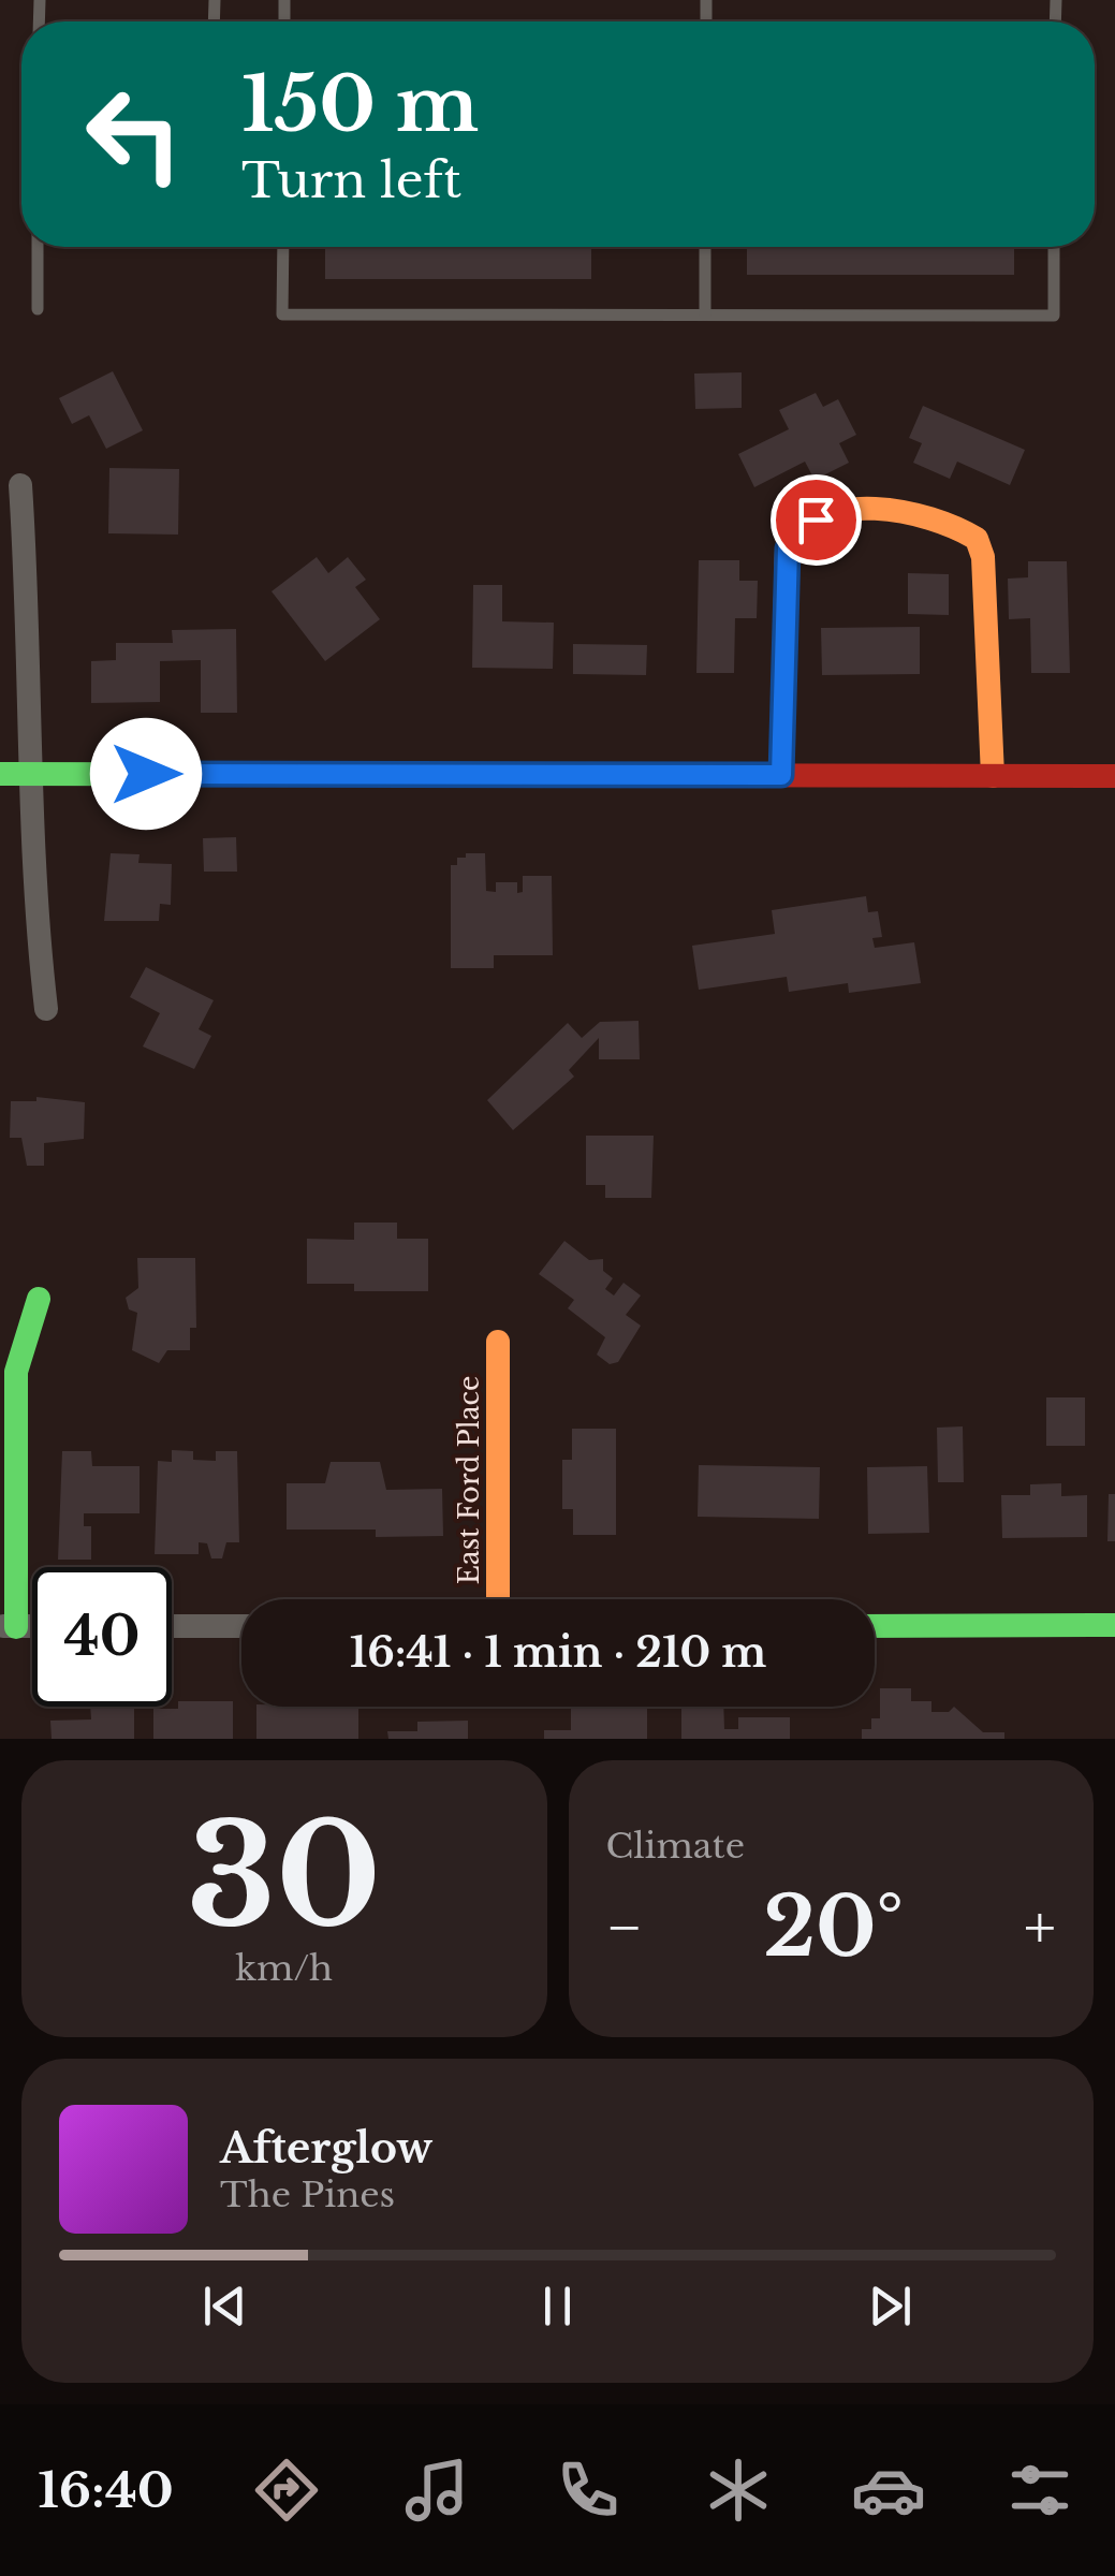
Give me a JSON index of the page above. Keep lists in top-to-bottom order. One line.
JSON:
{"streets":{"street":["East Ford Place"]},"page":{"turn":["150 m","Turn left"],"limit":"40","trip":"16:41 · 1 min · 210 m","tile":[["30","km/h"],"Climate"],"heat":["−","20°","+"],"song":["Afterglow","The Pines"],"tabs":"16:40"}}
